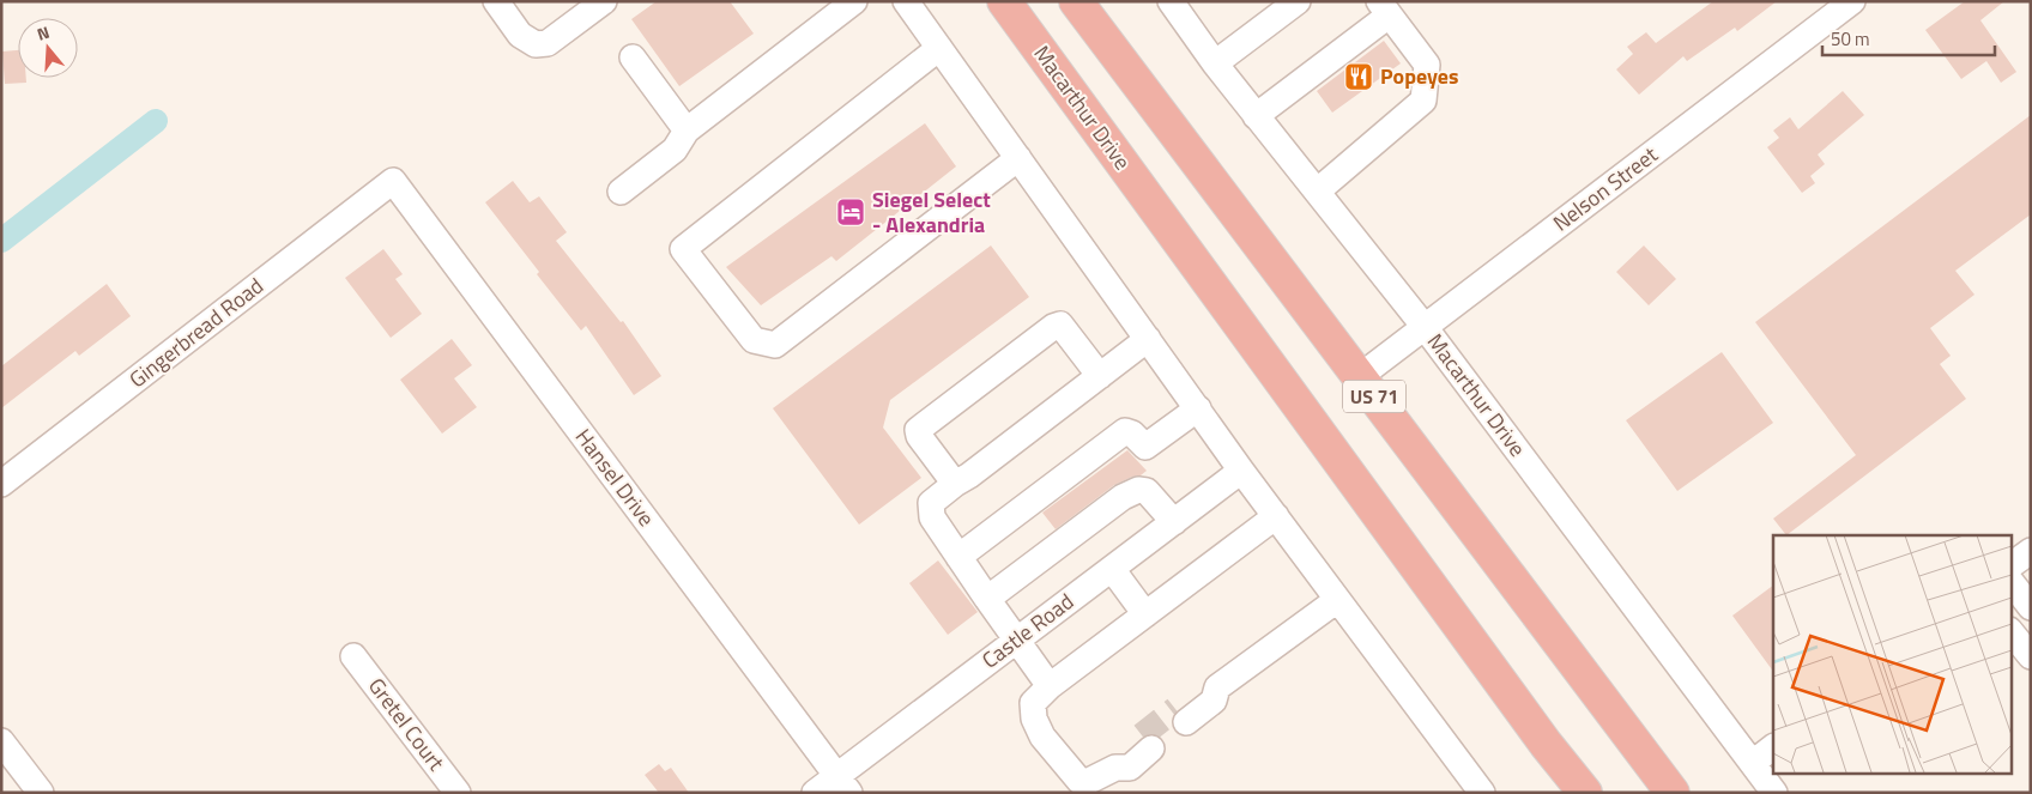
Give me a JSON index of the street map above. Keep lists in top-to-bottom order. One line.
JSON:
{"streets":{"highway":["Macarthur Drive","US 71"],"street":["Nelson Street","Gingerbread Road","Hansel Drive","Castle Road","Gretel Court"]},"crossings":[["Macarthur Drive","Nelson Street"],["Nelson Street","US 71"],["Gingerbread Road","Hansel Drive"],["Hansel Drive","Castle Road"]],"places":{"restaurant":["Popeyes"],"hotel":["Siegel Select - Alexandria"]},"scale_bar":"50 m","north":"top"}
